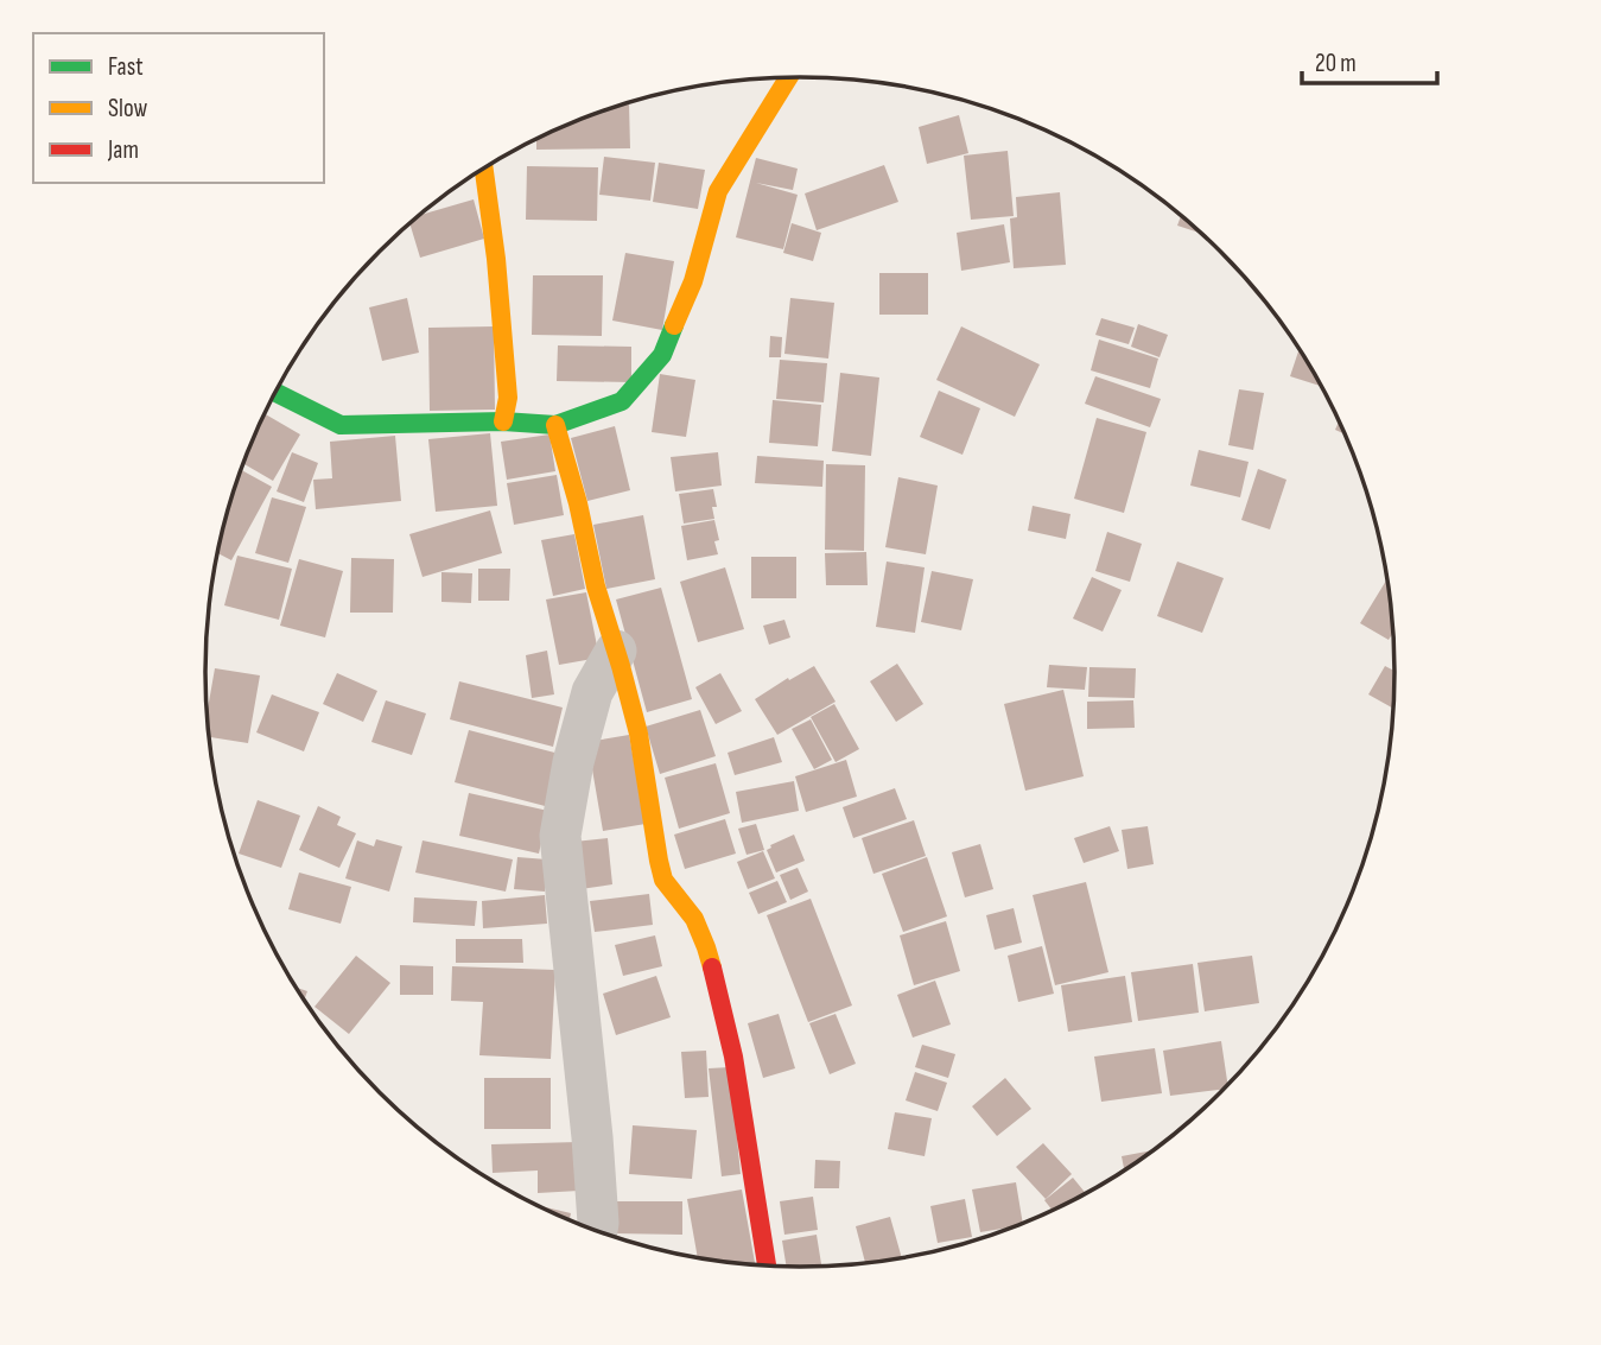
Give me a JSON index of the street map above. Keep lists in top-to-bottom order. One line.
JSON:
{"legend":["Fast","Slow","Jam"],"scale_bar":"20 m"}
